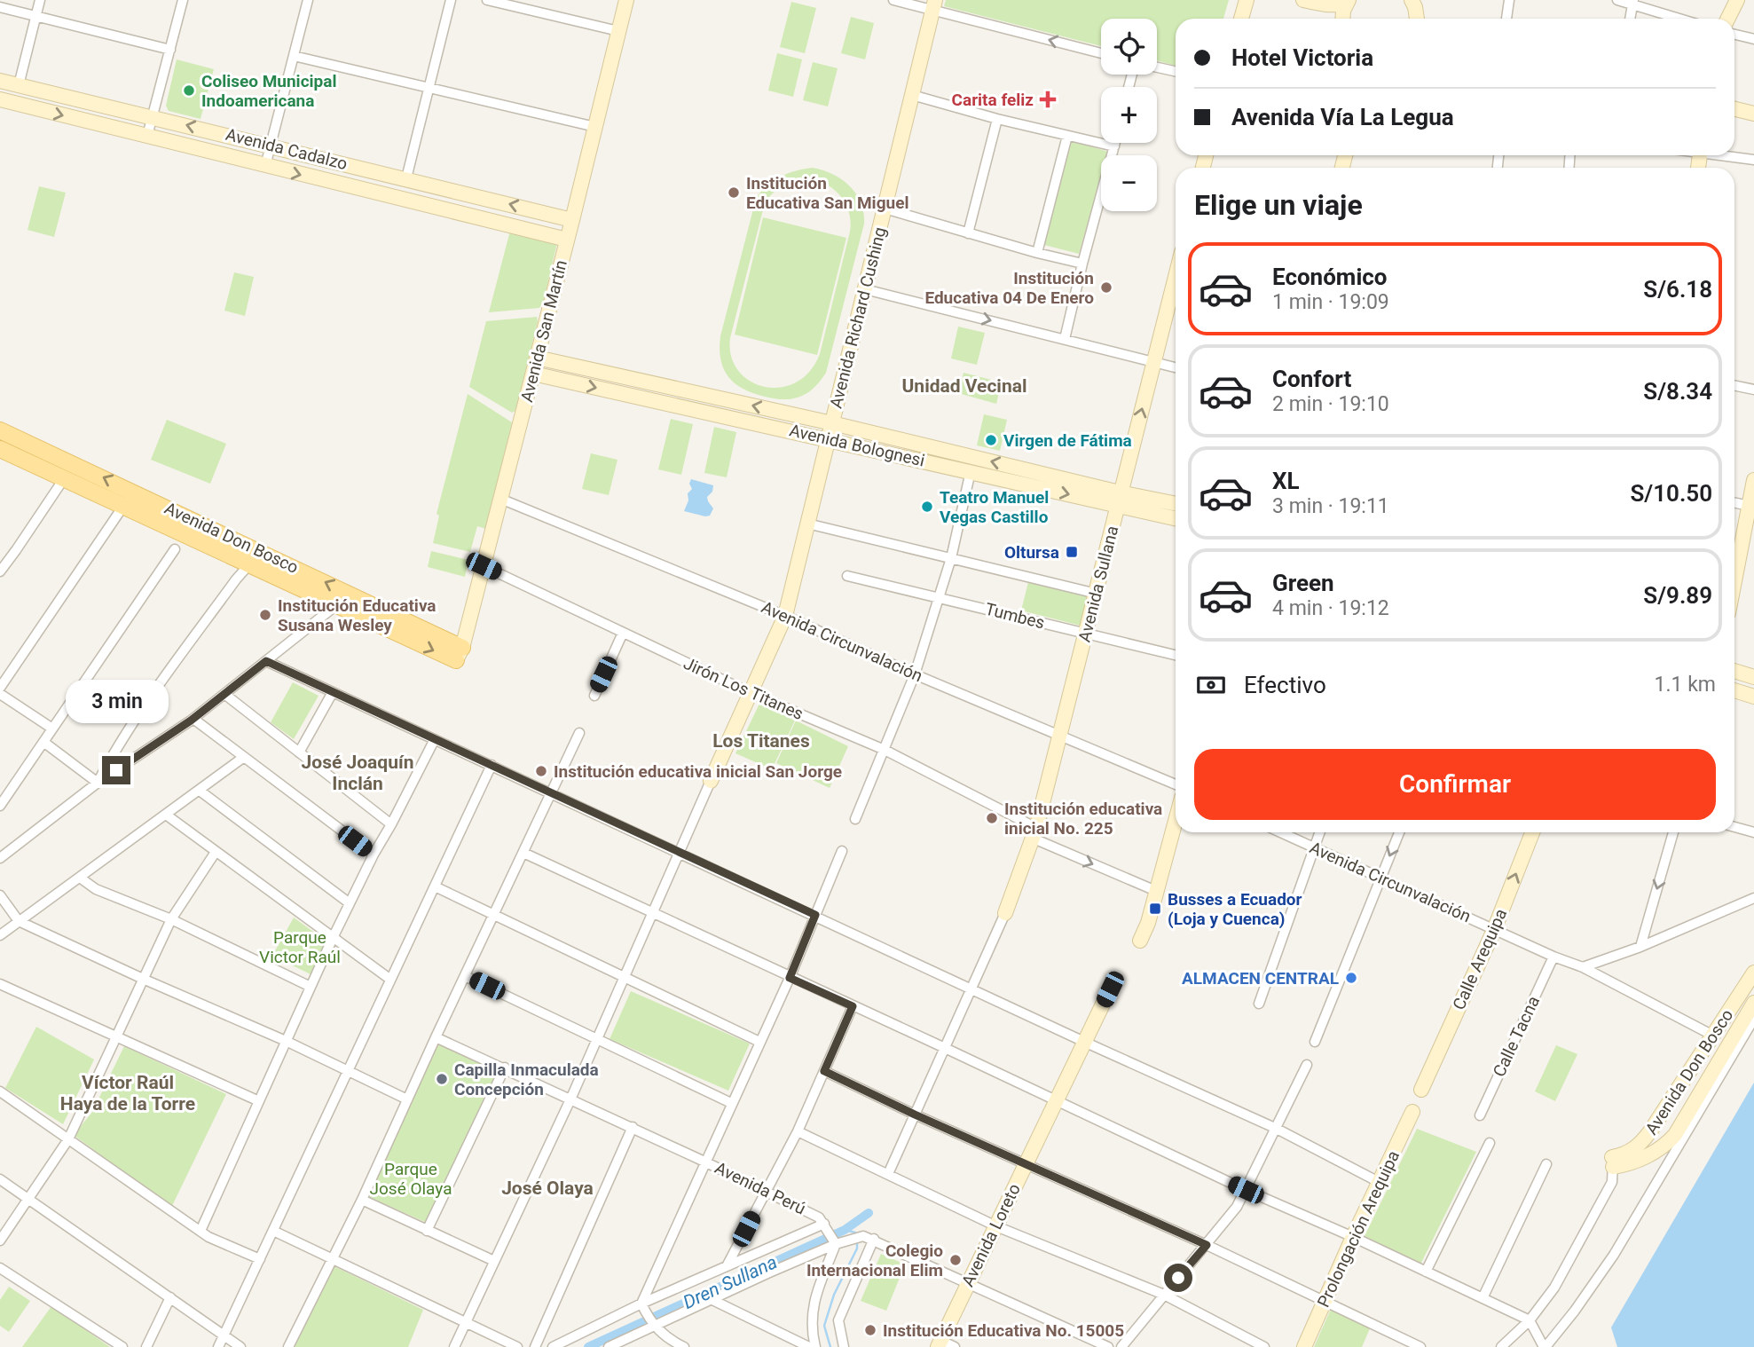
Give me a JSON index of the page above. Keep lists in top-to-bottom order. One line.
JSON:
{"streets":{"main road":["Avenida Don Bosco"],"street":["Avenida Cadalzo","Avenida Richard Cushing","Avenida San Martín","Avenida Bolognesi","Avenida Sullana","Tumbes","Avenida Circunvalación","Jirón Los Titanes","Calle Arequipa","Calle Tacna","Avenida Perú","Prolongación Arequipa","Avenida Loreto"]},"crossings":[["Avenida Cadalzo","Avenida San Martín"],["Avenida Richard Cushing","Avenida Bolognesi"],["Avenida Richard Cushing","Avenida Circunvalación"],["Avenida Richard Cushing","Jirón Los Titanes"],["Avenida Richard Cushing","Avenida Perú"],["Avenida San Martín","Avenida Bolognesi"],["Avenida San Martín","Avenida Don Bosco"],["Avenida San Martín","Avenida Circunvalación"],["Avenida San Martín","Jirón Los Titanes"],["Avenida Bolognesi","Avenida Sullana"],["Avenida Don Bosco","Avenida Circunvalación"],["Avenida Sullana","Tumbes"],["Avenida Sullana","Avenida Circunvalación"],["Avenida Sullana","Jirón Los Titanes"],["Avenida Circunvalación","Calle Arequipa"],["Avenida Circunvalación","Calle Tacna"]],"districts":["Unidad Vecinal","Los Titanes","José Joaquín Inclán","Víctor Raúl Haya de la Torre","José Olaya"],"water":["Dren Sullana"],"parks":["Parque Victor Raúl","Parque José Olaya"],"places":{"other":["Coliseo Municipal Indoamericana","Institución Educativa San Miguel","Institución Educativa 04 De Enero","Virgen de Fátima","Teatro Manuel Vegas Castillo","Institución Educativa Susana Wesley","Institución educativa inicial San Jorge","Institución educativa inicial No. 225","ALMACEN CENTRAL","Capilla Inmaculada Concepción","Colegio Internacional Elim","Institución Educativa No. 15005"],"health":["Carita feliz"],"transit":["Oltursa","Busses a Ecuador (Loja y Cuenca)"]},"page":{"map_buttons":["+","−"],"banner":["Hotel Victoria","Avenida Vía La Legua"],"heading":"Elige un viaje","list":[{"name":"Económico","note":"1 min · 19:09","value":"S/6.18"},{"name":"Confort","note":"2 min · 19:10","value":"S/8.34"},{"name":"XL","note":"3 min · 19:11","value":"S/10.50"},{"name":"Green","note":"4 min · 19:12","value":"S/9.89"}],"pay":["Efectivo","1.1 km"],"bubble":"3 min","buttons":"Confirmar"}}
